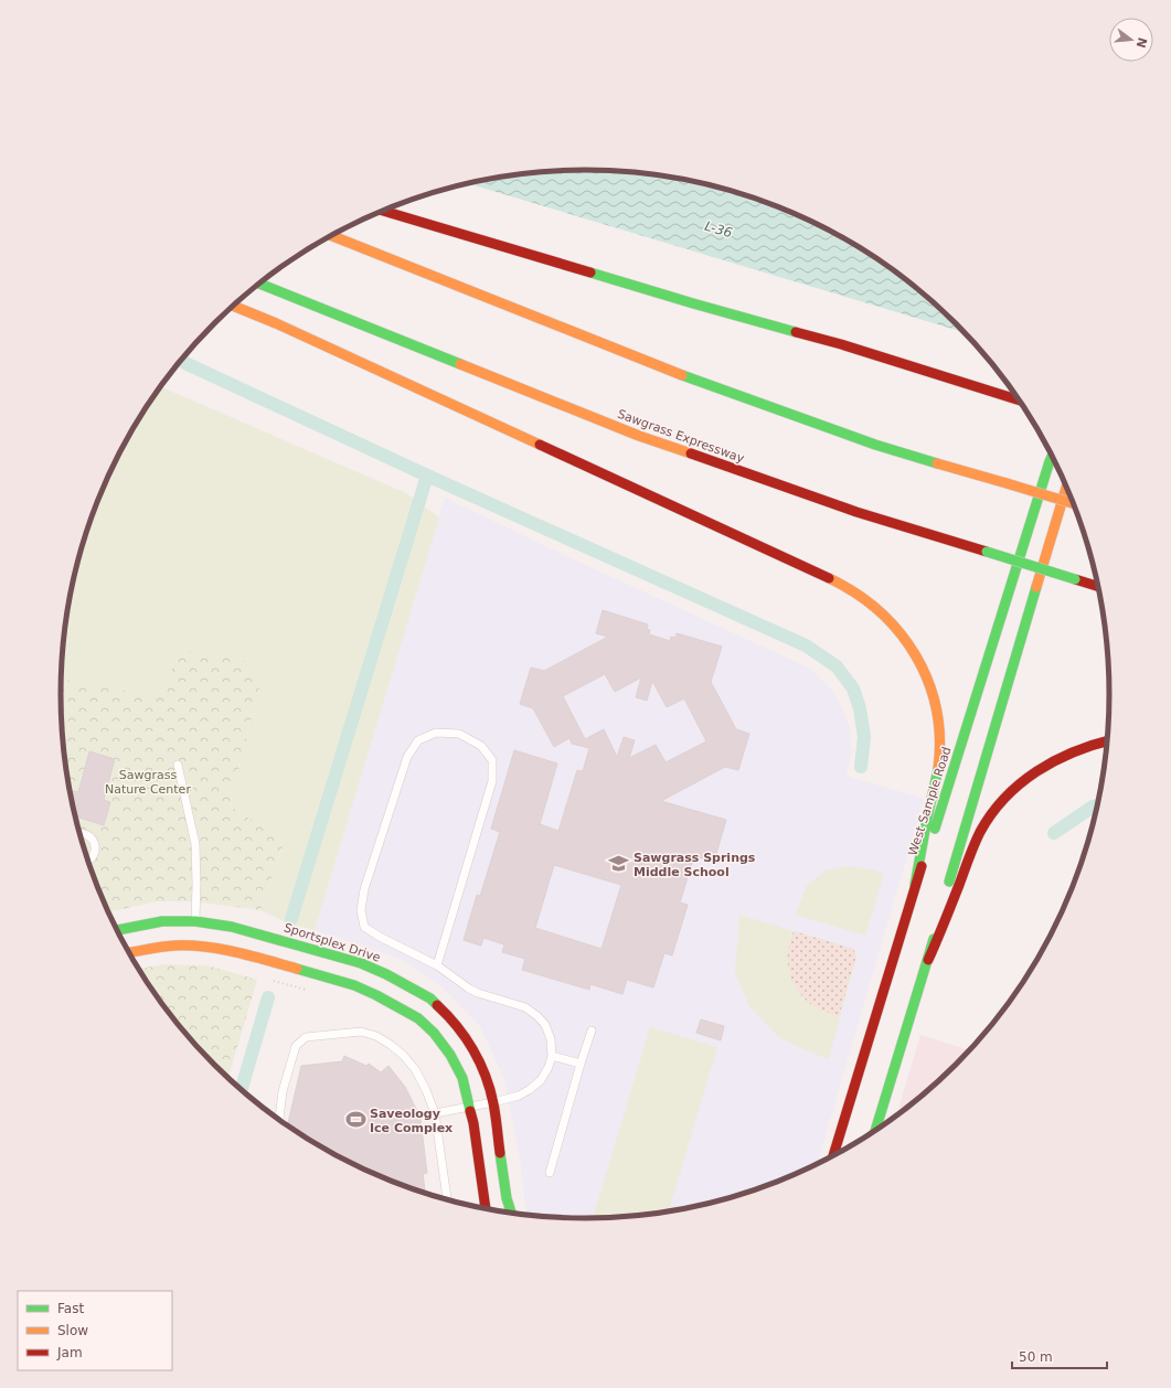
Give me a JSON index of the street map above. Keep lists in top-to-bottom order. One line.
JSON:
{"streets":{"main road":["Sawgrass Expressway","West Sample Road","Sportsplex Drive"]},"water":["L-36"],"parks":["Sawgrass Nature Center"],"places":{"school or university":["Sawgrass Springs Middle School"],"sports":["Saveology Ice Complex"]},"legend":["Fast","Slow","Jam"],"scale_bar":"50 m","north":"right"}
